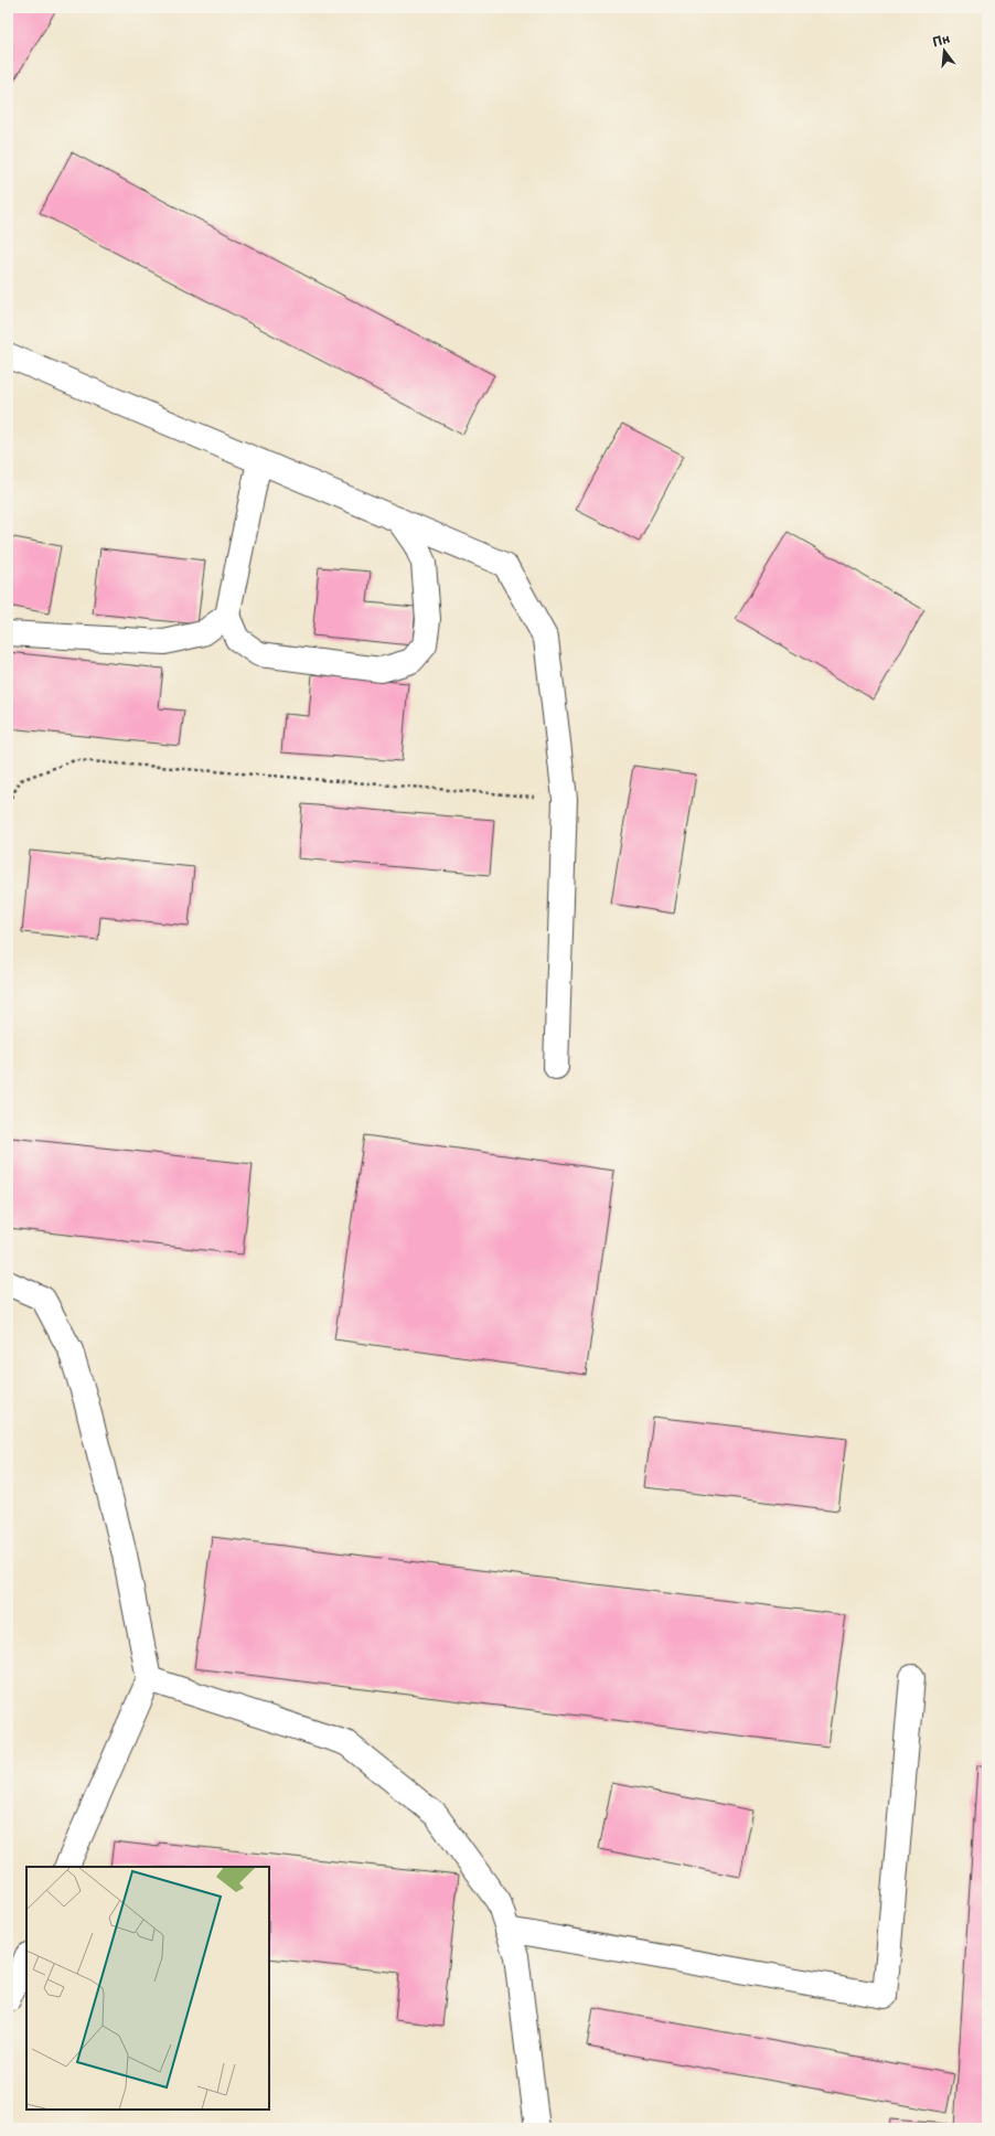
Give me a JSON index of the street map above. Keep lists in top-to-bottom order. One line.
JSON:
{"north":"top"}
